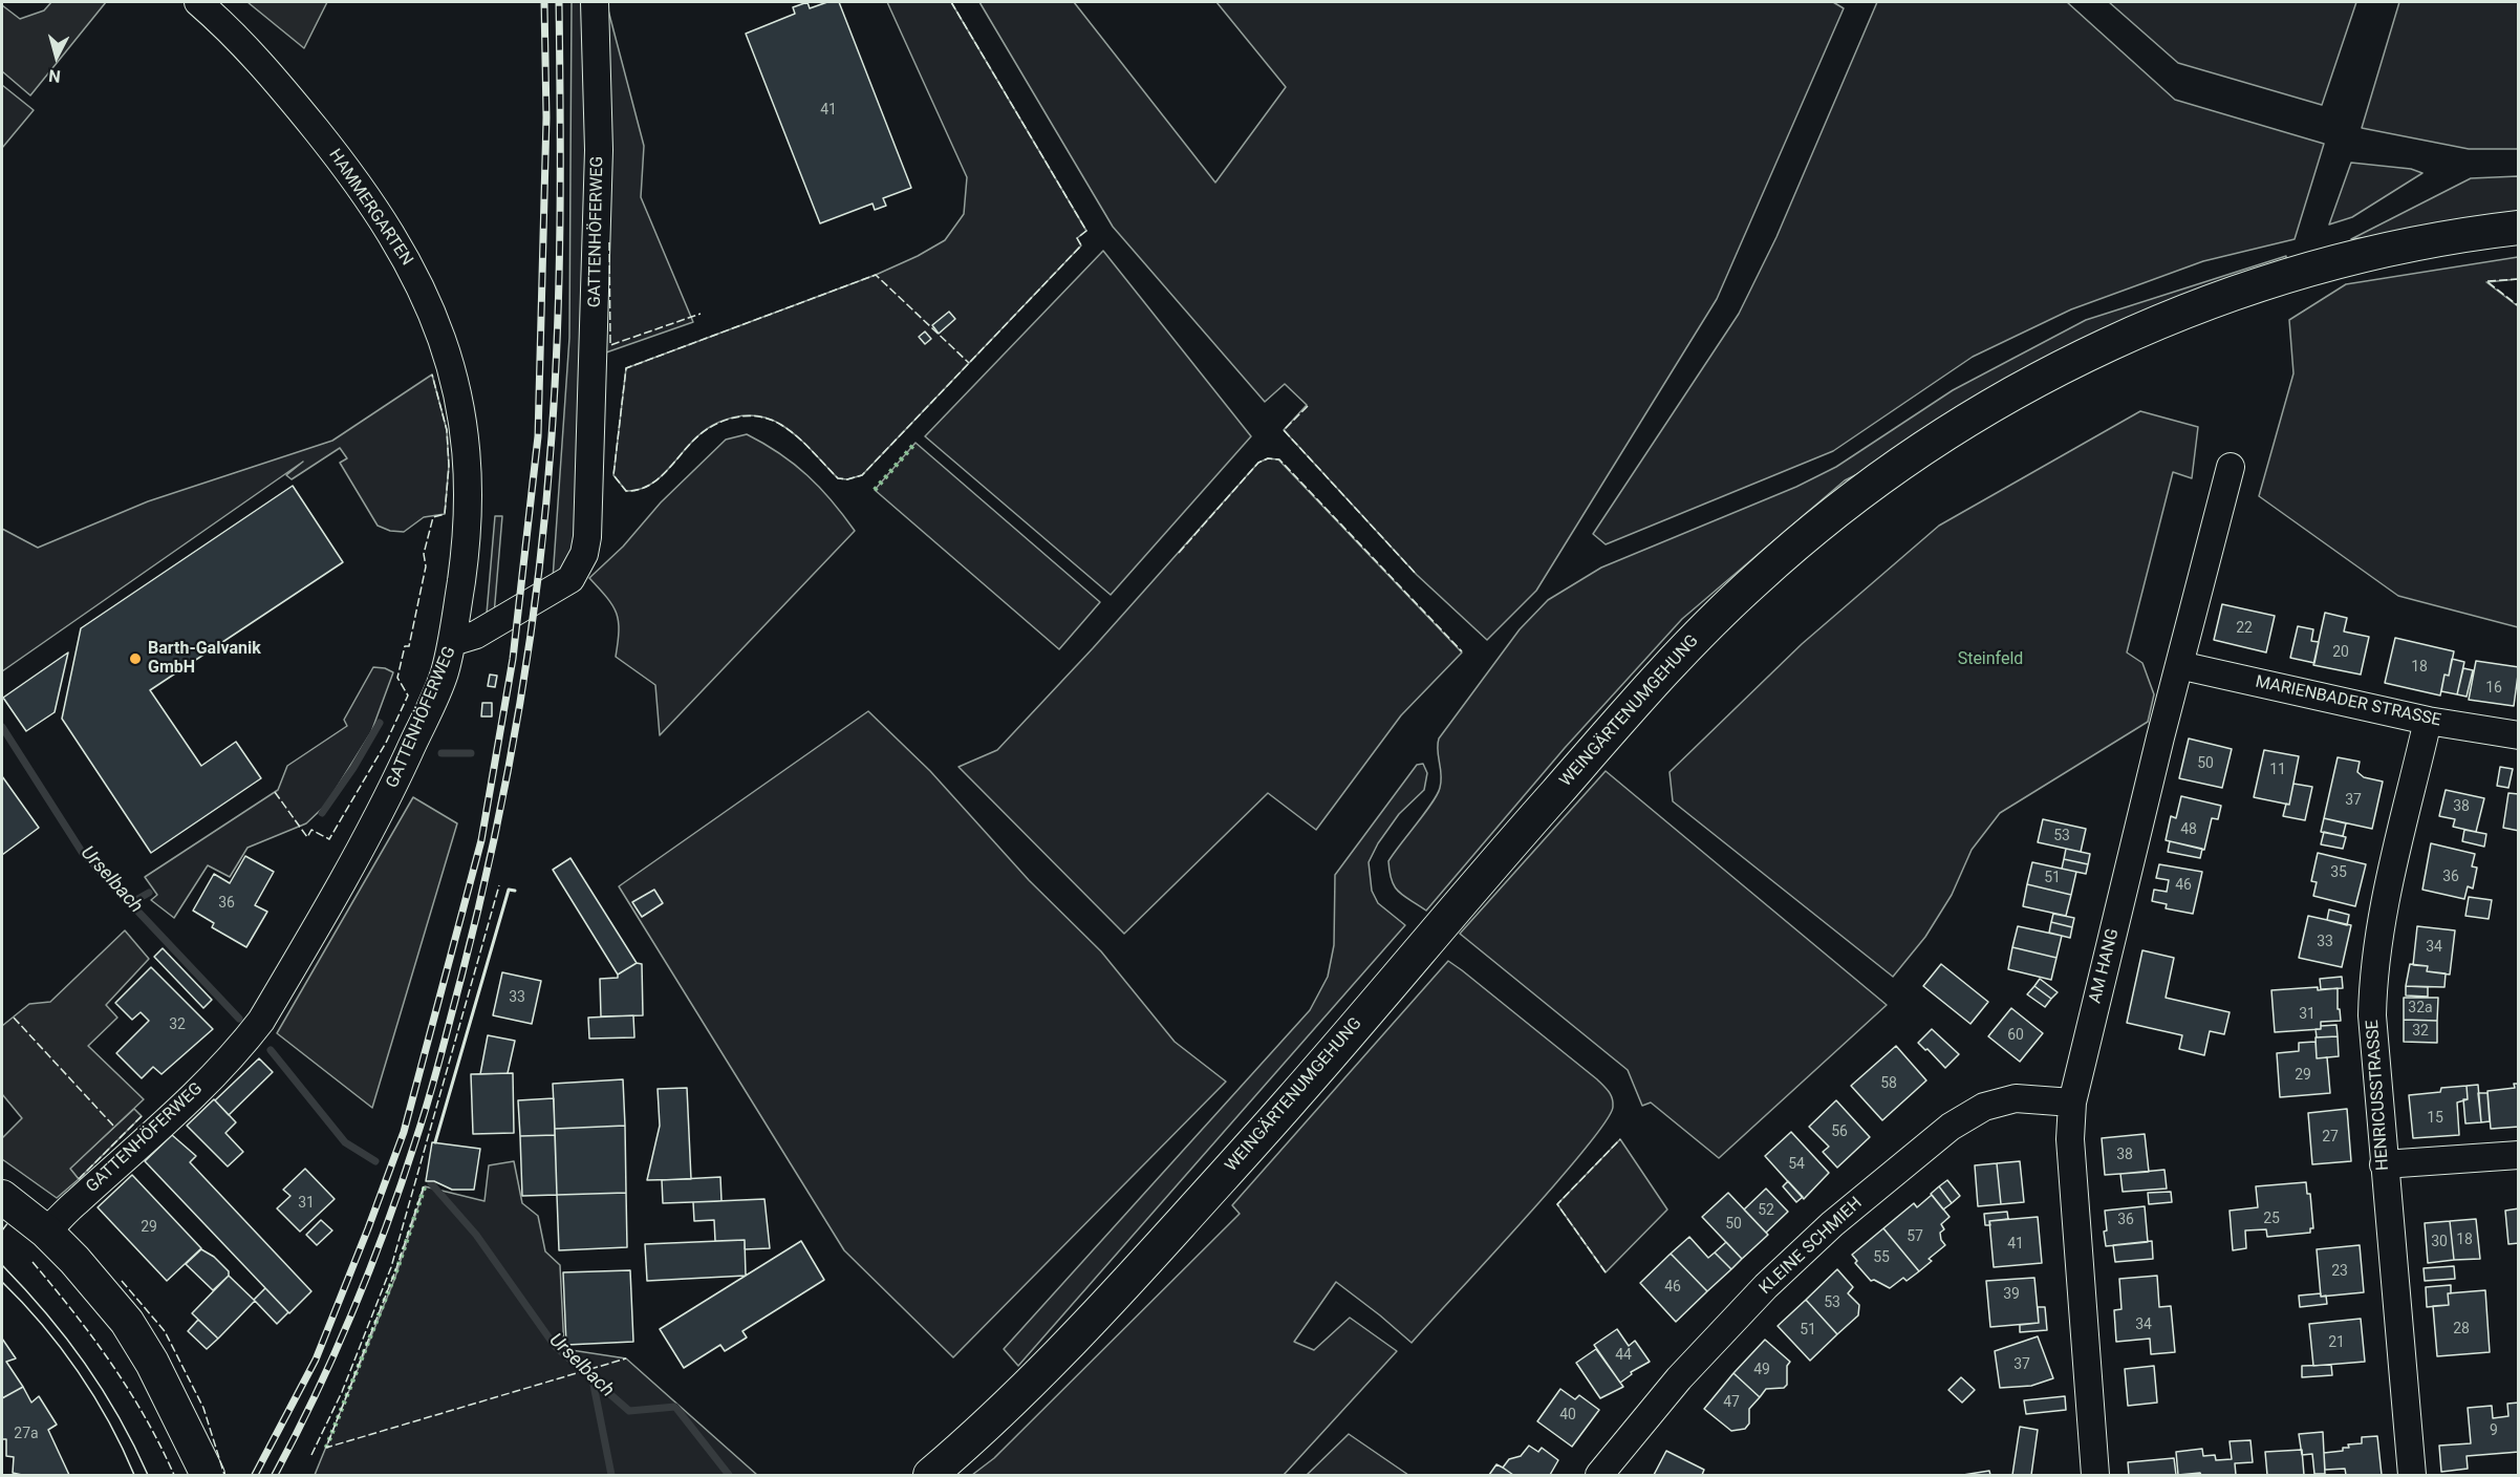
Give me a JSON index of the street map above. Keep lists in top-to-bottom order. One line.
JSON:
{"streets":{"main road":["WEINGÄRTENUMGEHUNG"],"street":["HAMMERGARTEN","GATTENHÖFERWEG","MARIENBADER STRASSE","AM HANG","HENRICUSSTRASSE","KLEINE SCHMIEH"]},"crossings":[["HAMMERGARTEN","GATTENHÖFERWEG"],["MARIENBADER STRASSE","AM HANG"],["MARIENBADER STRASSE","HENRICUSSTRASSE"],["AM HANG","KLEINE SCHMIEH"]],"water":["Urselbach"],"parks":["Steinfeld"],"places":["Barth-Galvanik GmbH"],"house_numbers":["41","22","20","18","16","50","11","37","38","48","53","35","36","51","46","36","33","34","33","32a","31","32","32","60","29","58","15","56","27","38","54","31","52","25","36","50","29","57","18","30","41","55","23","46","39","53","34","28","51","21","44","37","49","47","40","9","27a"],"north":"bottom"}
